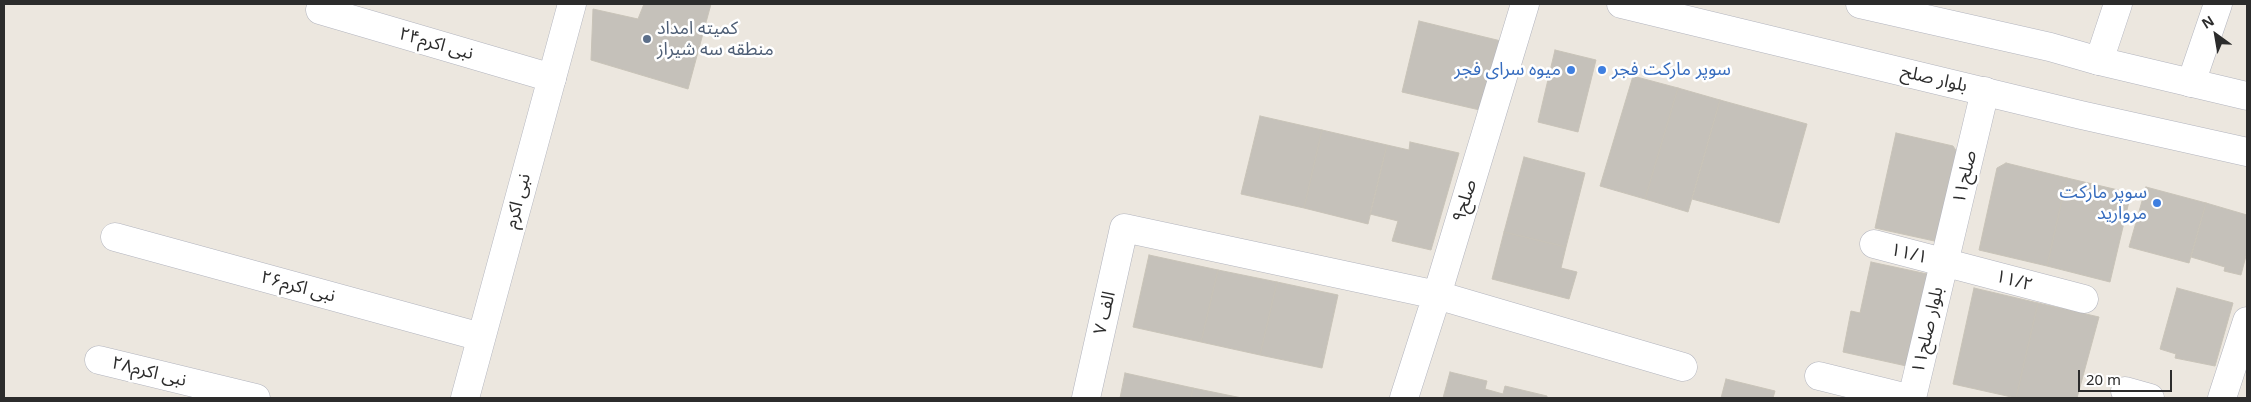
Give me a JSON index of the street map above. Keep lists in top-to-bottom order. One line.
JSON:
{"streets":{"street":["نبی اکرم۲۴","بلوار صلح","صلح۱۱","نبی اکرم","صلح۹","۱۱/۱","۱۱/۲","نبی اکرم۲۶","۷ الف","بلوار صلح۱۱","نبی اکرم۲۸"]},"crossings":[["نبی اکرم۲۴","نبی اکرم"],["بلوار صلح","صلح۱۱"],["صلح۱۱","۱۱/۱"],["صلح۱۱","۱۱/۲"],["صلح۱۱","بلوار صلح۱۱"],["نبی اکرم","نبی اکرم۲۶"],["صلح۹","۷ الف"],["۱۱/۱","۱۱/۲"],["۱۱/۱","بلوار صلح۱۱"],["۱۱/۲","بلوار صلح۱۱"]],"places":["کمیته امداد منطقه سه شیراز","میوه سرای فجر","سوپر مارکت فجر","سوپر مارکت مروارید"],"scale_bar":"20 m","north":"top left"}
